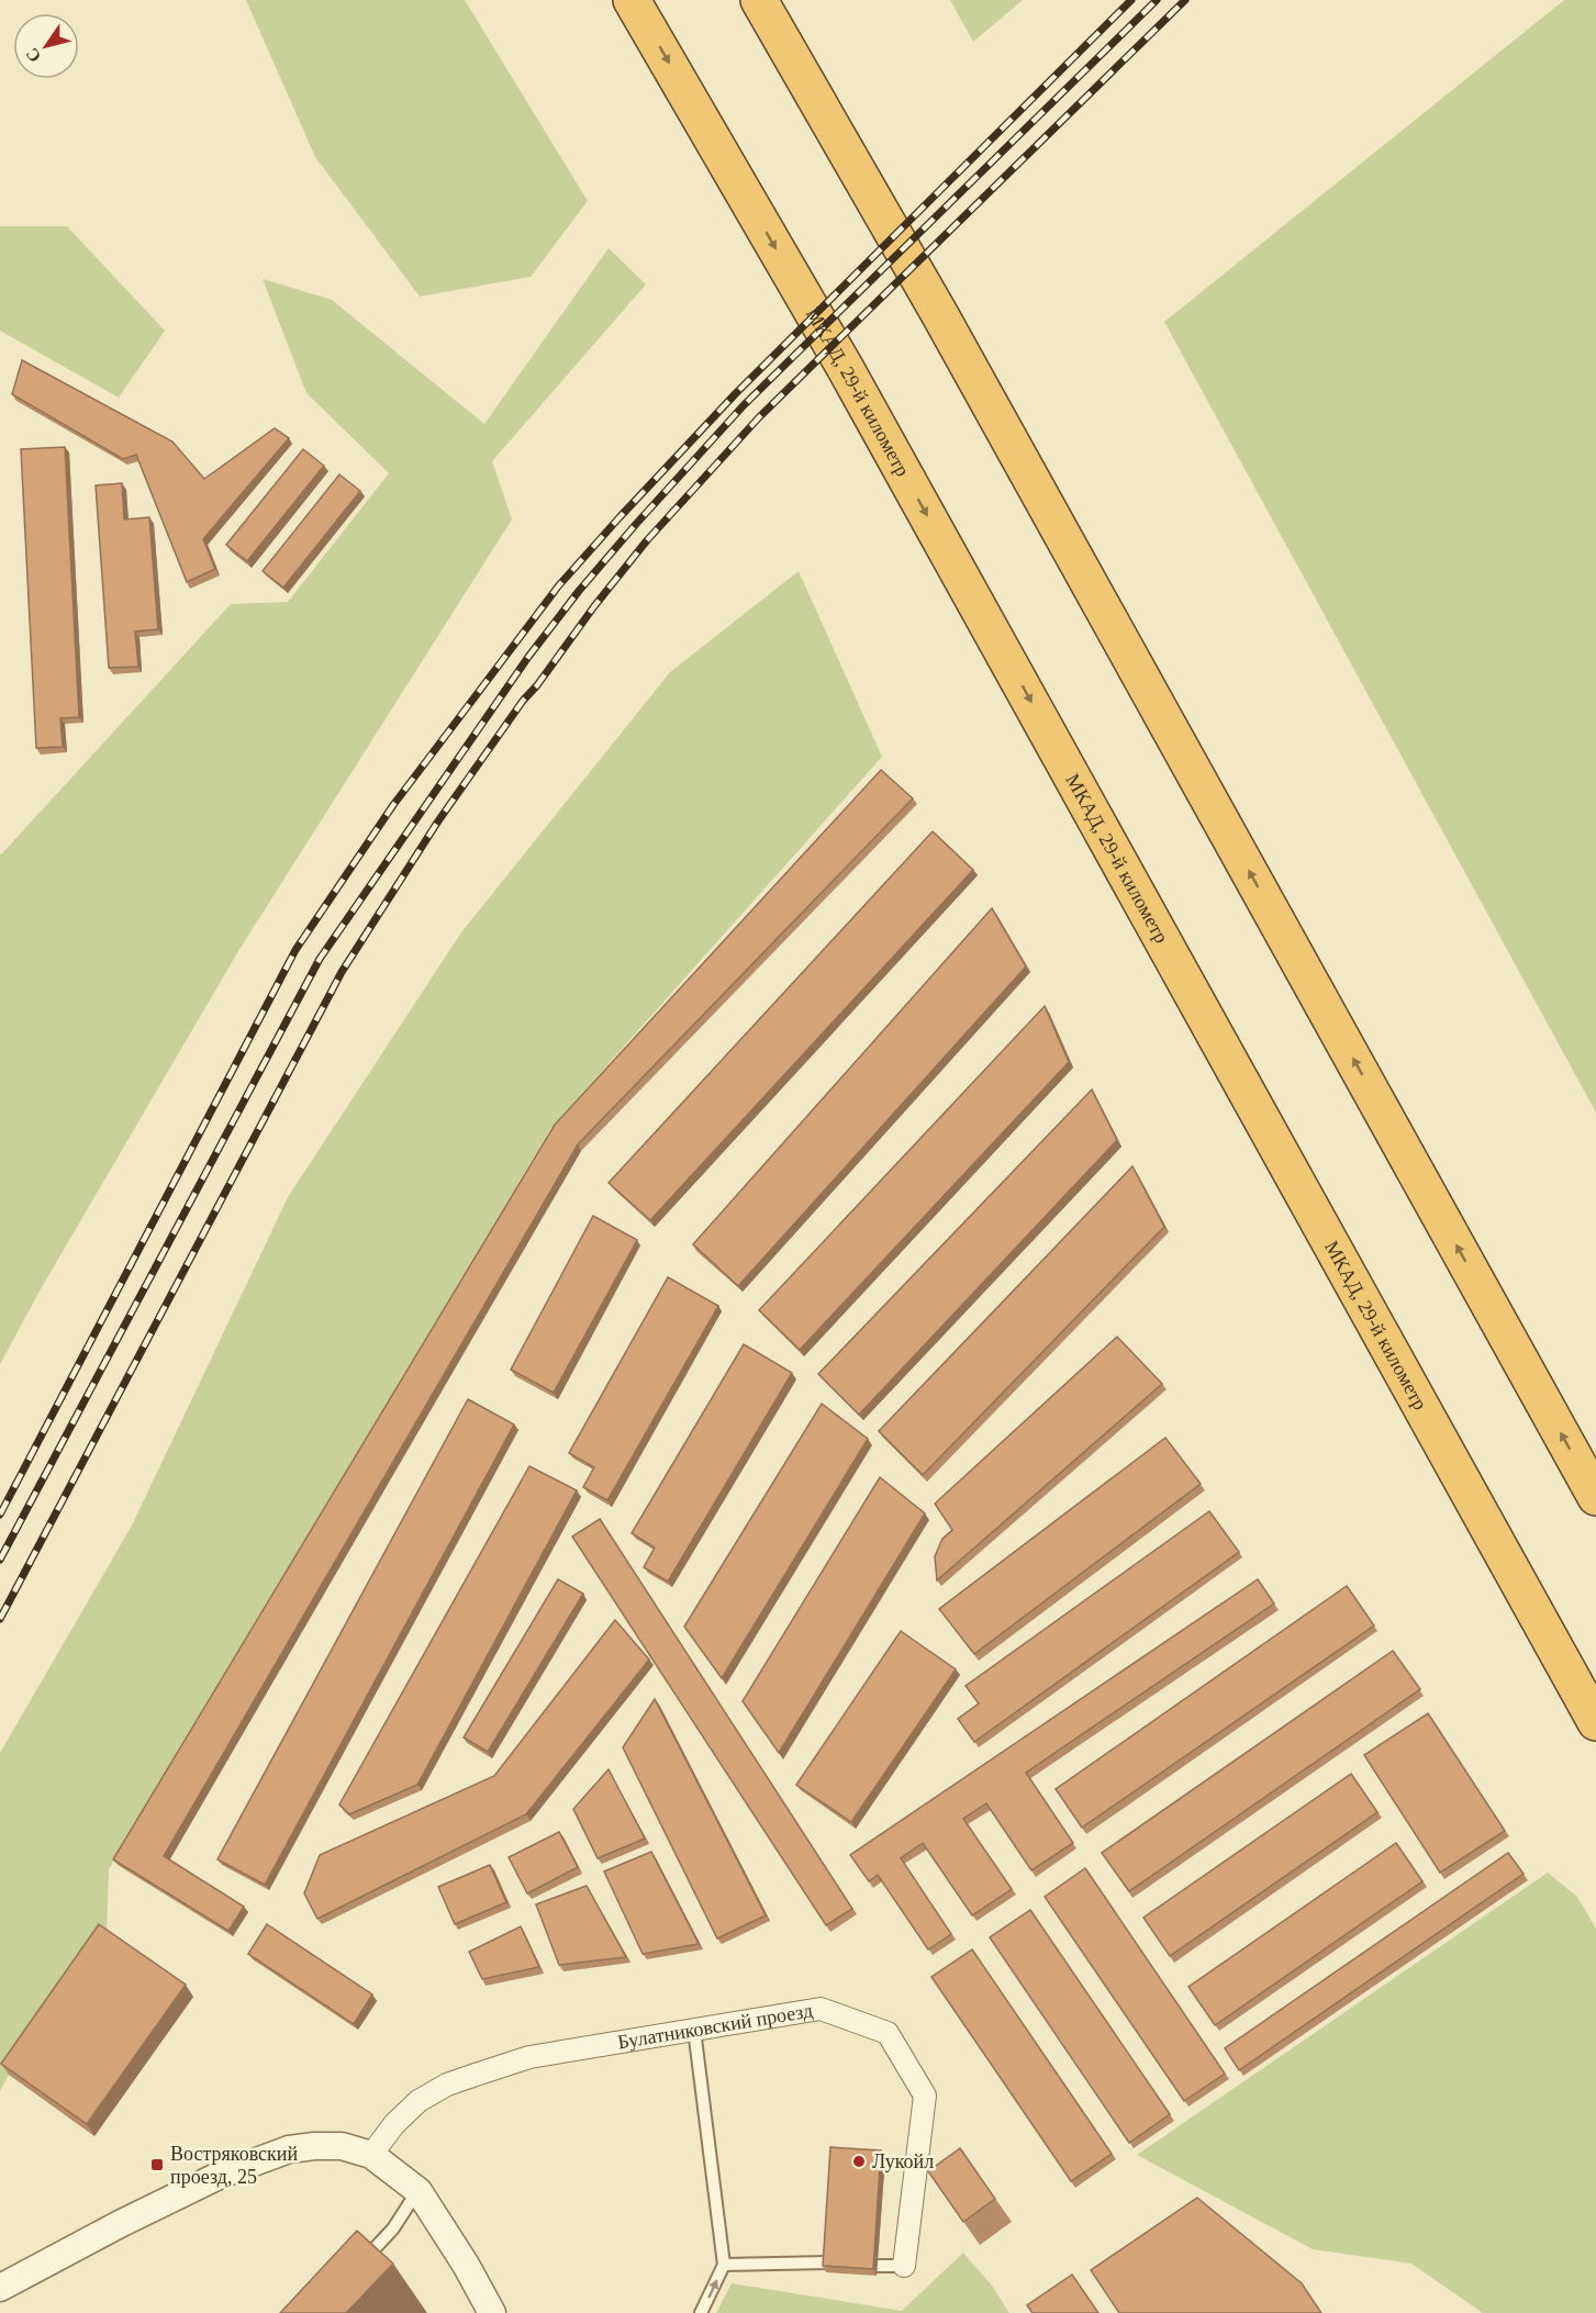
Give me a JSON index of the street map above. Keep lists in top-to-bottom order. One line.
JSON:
{"streets":{"highway":["МКАД, 29-й километр"],"street":["Булатниковский проезд"]},"places":{"other":["Лукойл"],"transit":["Востряковский проезд, 25"]},"north":"bottom left"}
